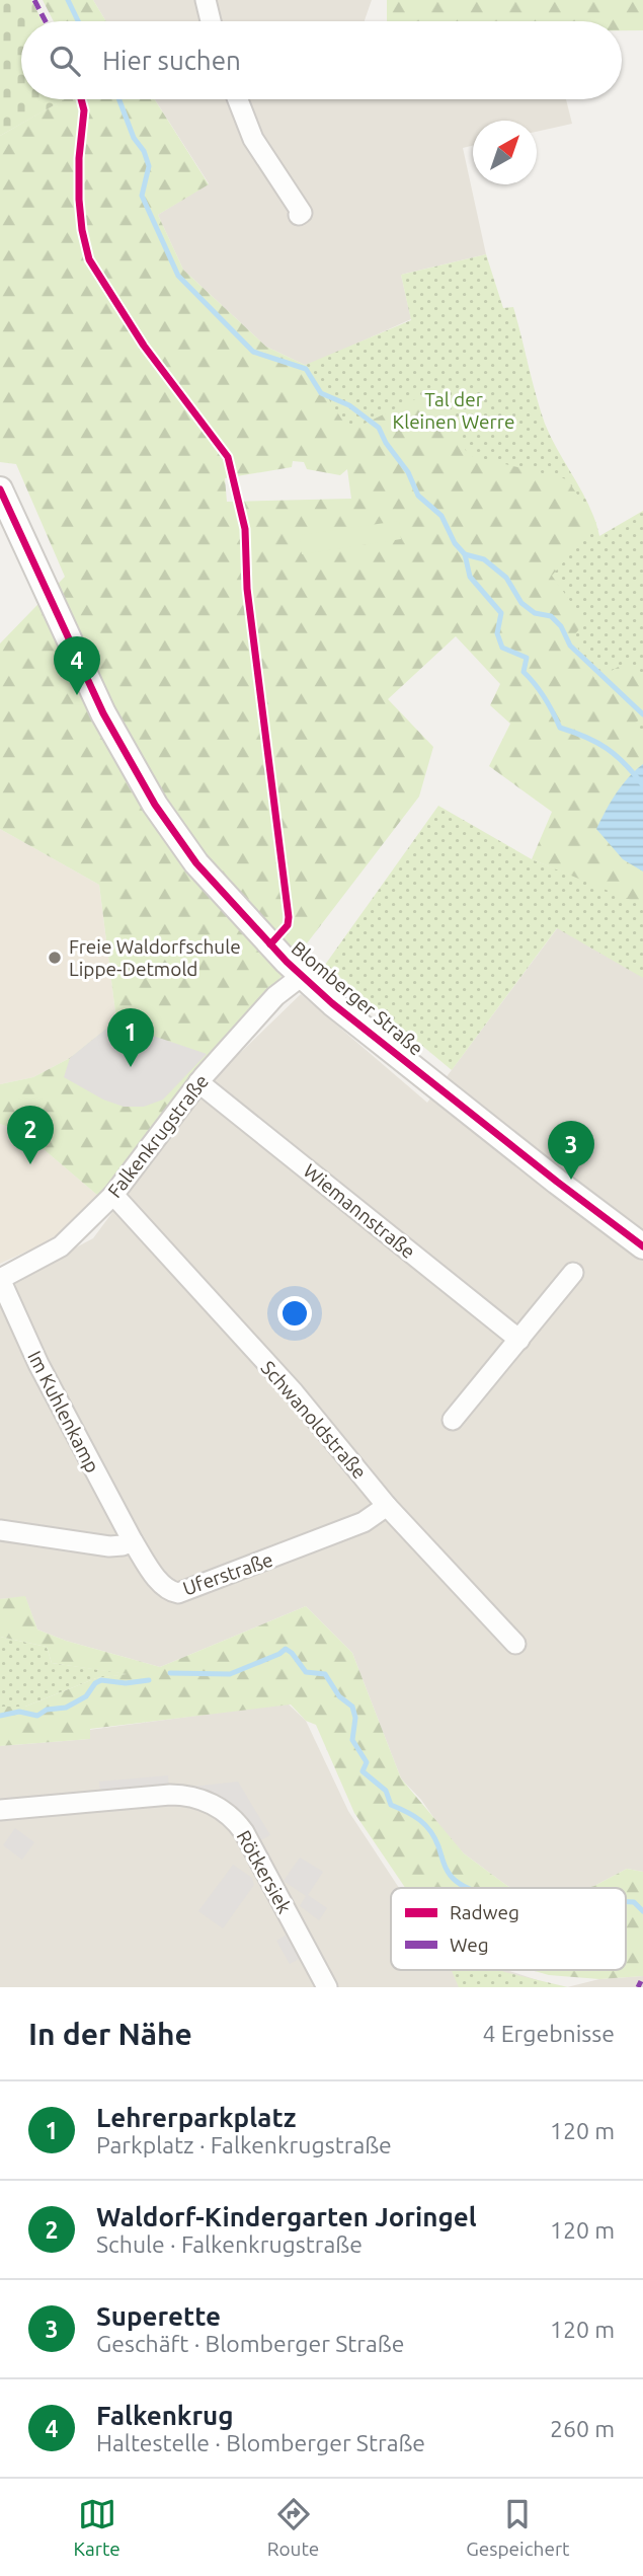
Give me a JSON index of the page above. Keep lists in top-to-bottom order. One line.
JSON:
{"streets":{"street":["Blomberger Straße","Falkenkrugstraße","Wiemannstraße","Im Kuhlenkamp","Schwanoldstraße","Uferstraße","Rötkersiek"]},"crossings":[["Blomberger Straße","Falkenkrugstraße"],["Falkenkrugstraße","Wiemannstraße"],["Falkenkrugstraße","Im Kuhlenkamp"],["Falkenkrugstraße","Schwanoldstraße"],["Im Kuhlenkamp","Uferstraße"],["Schwanoldstraße","Uferstraße"]],"parks":["Tal der Kleinen Werre"],"places":["Freie Waldorfschule Lippe-Detmold"],"legend":["Radweg","Weg"],"north":"top right","page":{"search":"Hier suchen","pins":["4","1","2","3"],"heading":["In der Nähe","4 Ergebnisse"],"list":[{"mark":"1","name":"Lehrerparkplatz","note":"Parkplatz · Falkenkrugstraße","value":"120 m"},{"mark":"2","name":"Waldorf-Kindergarten Joringel","note":"Schule · Falkenkrugstraße","value":"120 m"},{"mark":"3","name":"Superette","note":"Geschäft · Blomberger Straße","value":"120 m"},{"mark":"4","name":"Falkenkrug","note":"Haltestelle · Blomberger Straße","value":"260 m"}],"nav":["Karte","Route","Gespeichert"]}}
